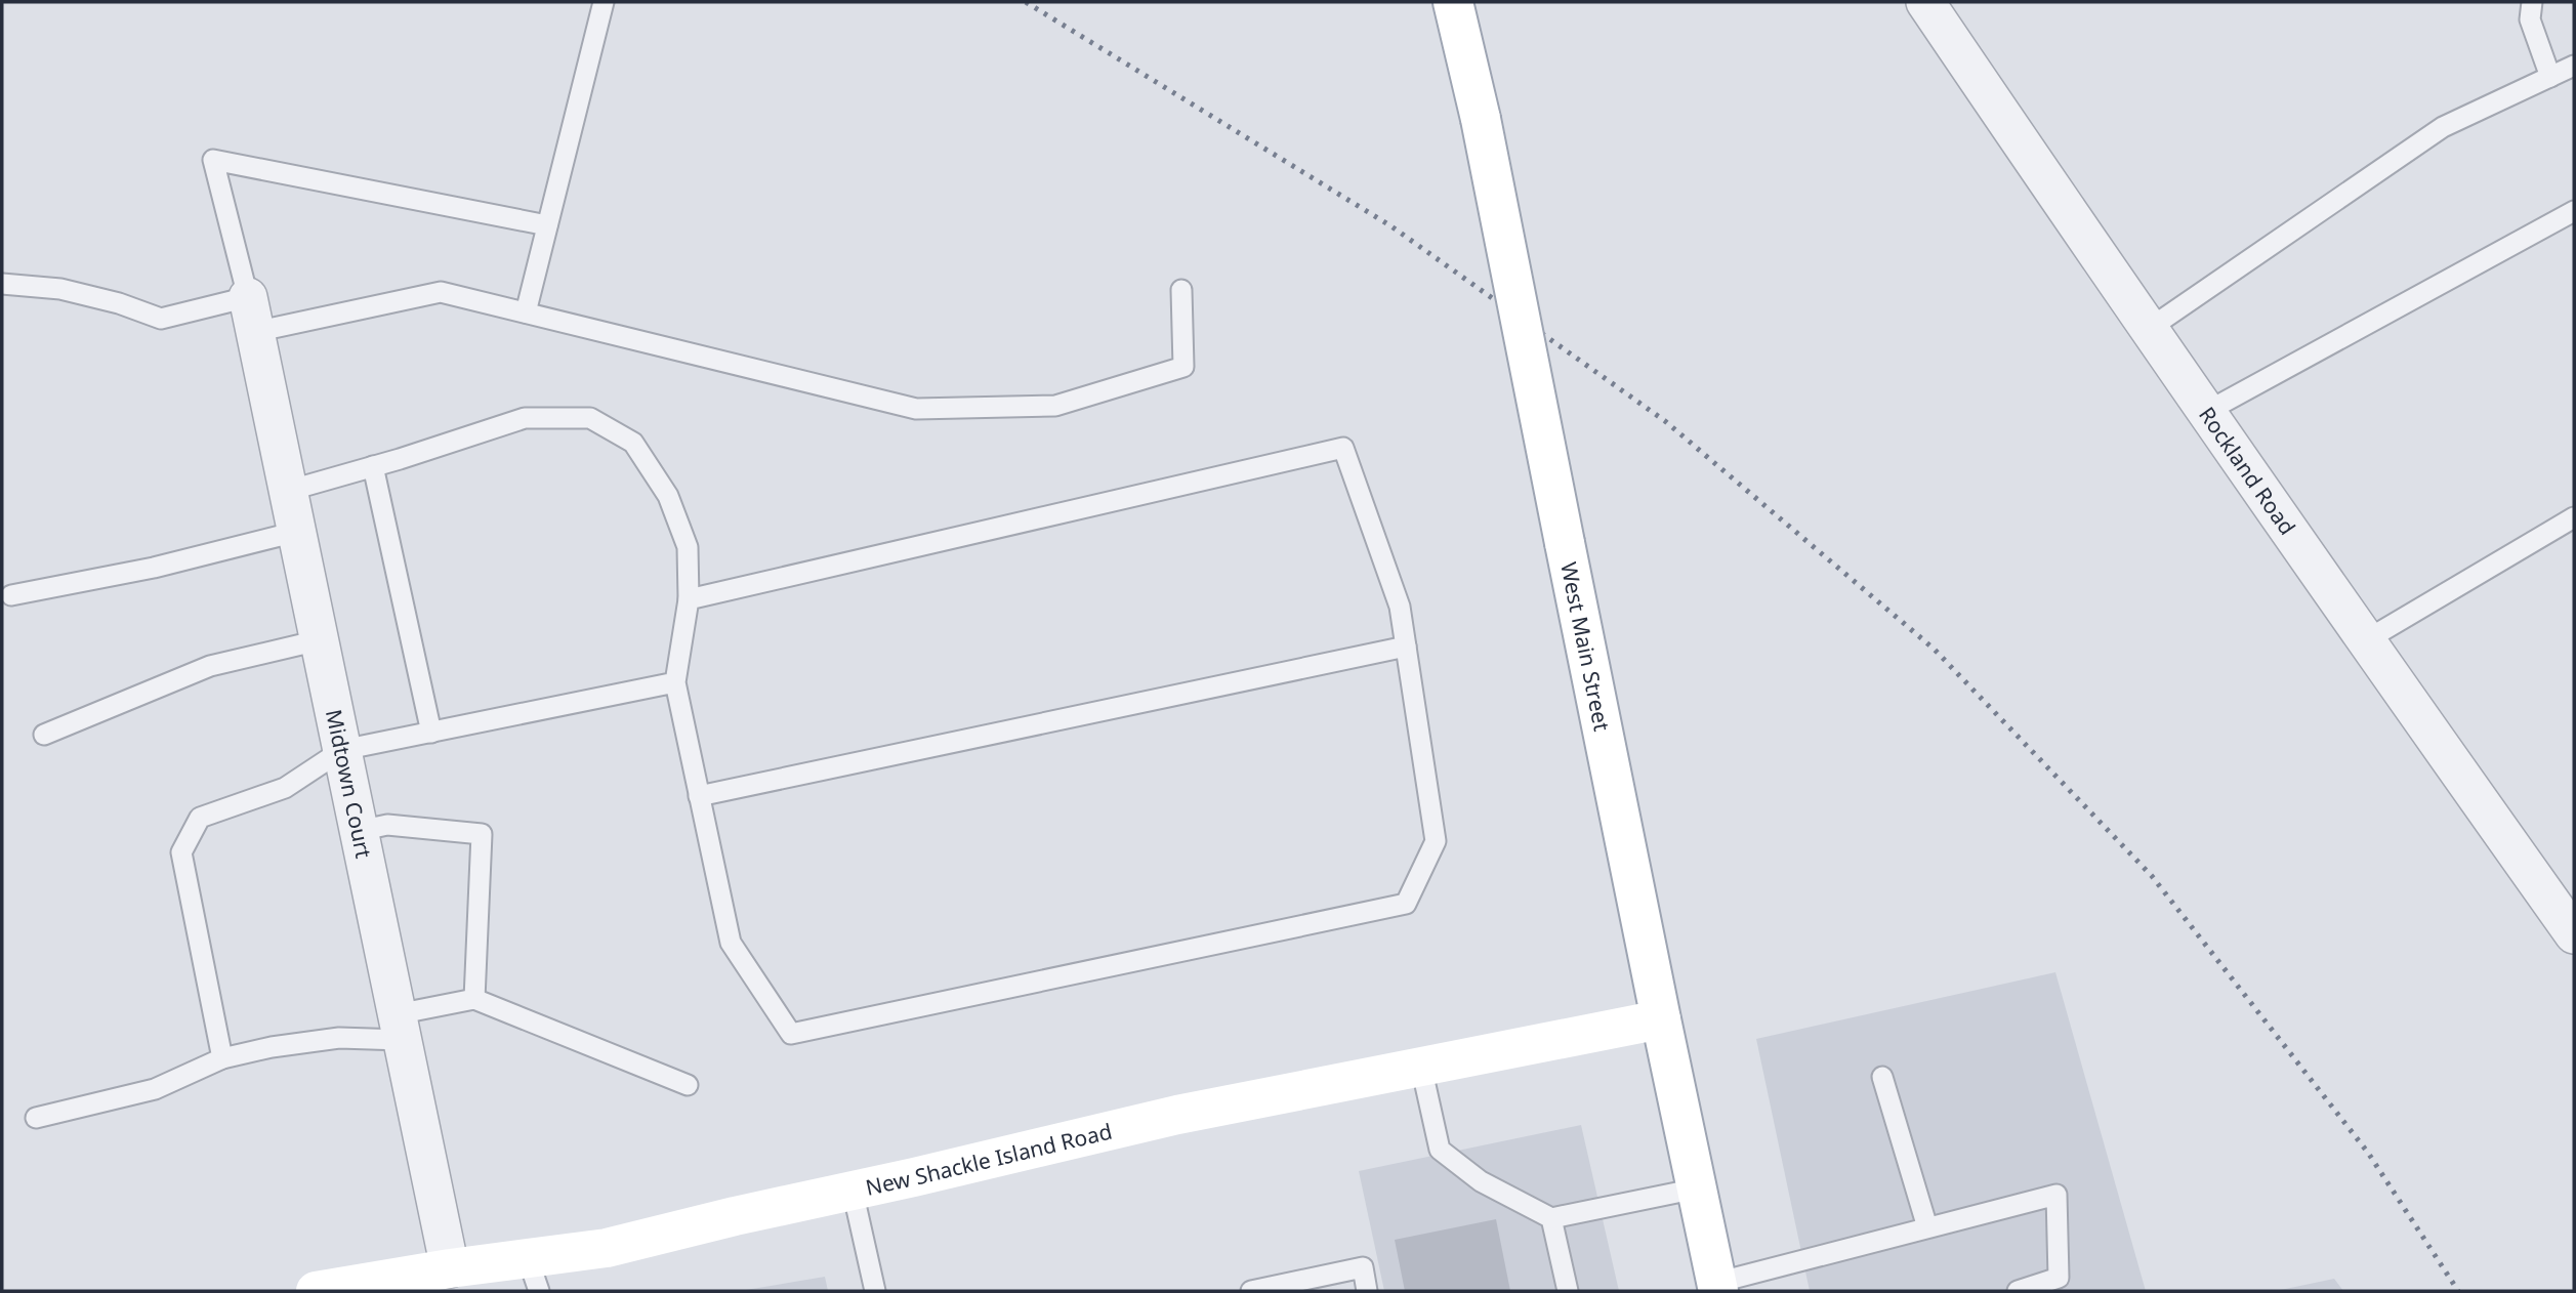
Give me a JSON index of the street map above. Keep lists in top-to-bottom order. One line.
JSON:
{"streets":{"main road":["West Main Street","New Shackle Island Road"],"street":["Rockland Road","Midtown Court"]},"crossings":[["West Main Street","New Shackle Island Road"],["Midtown Court","New Shackle Island Road"]]}
